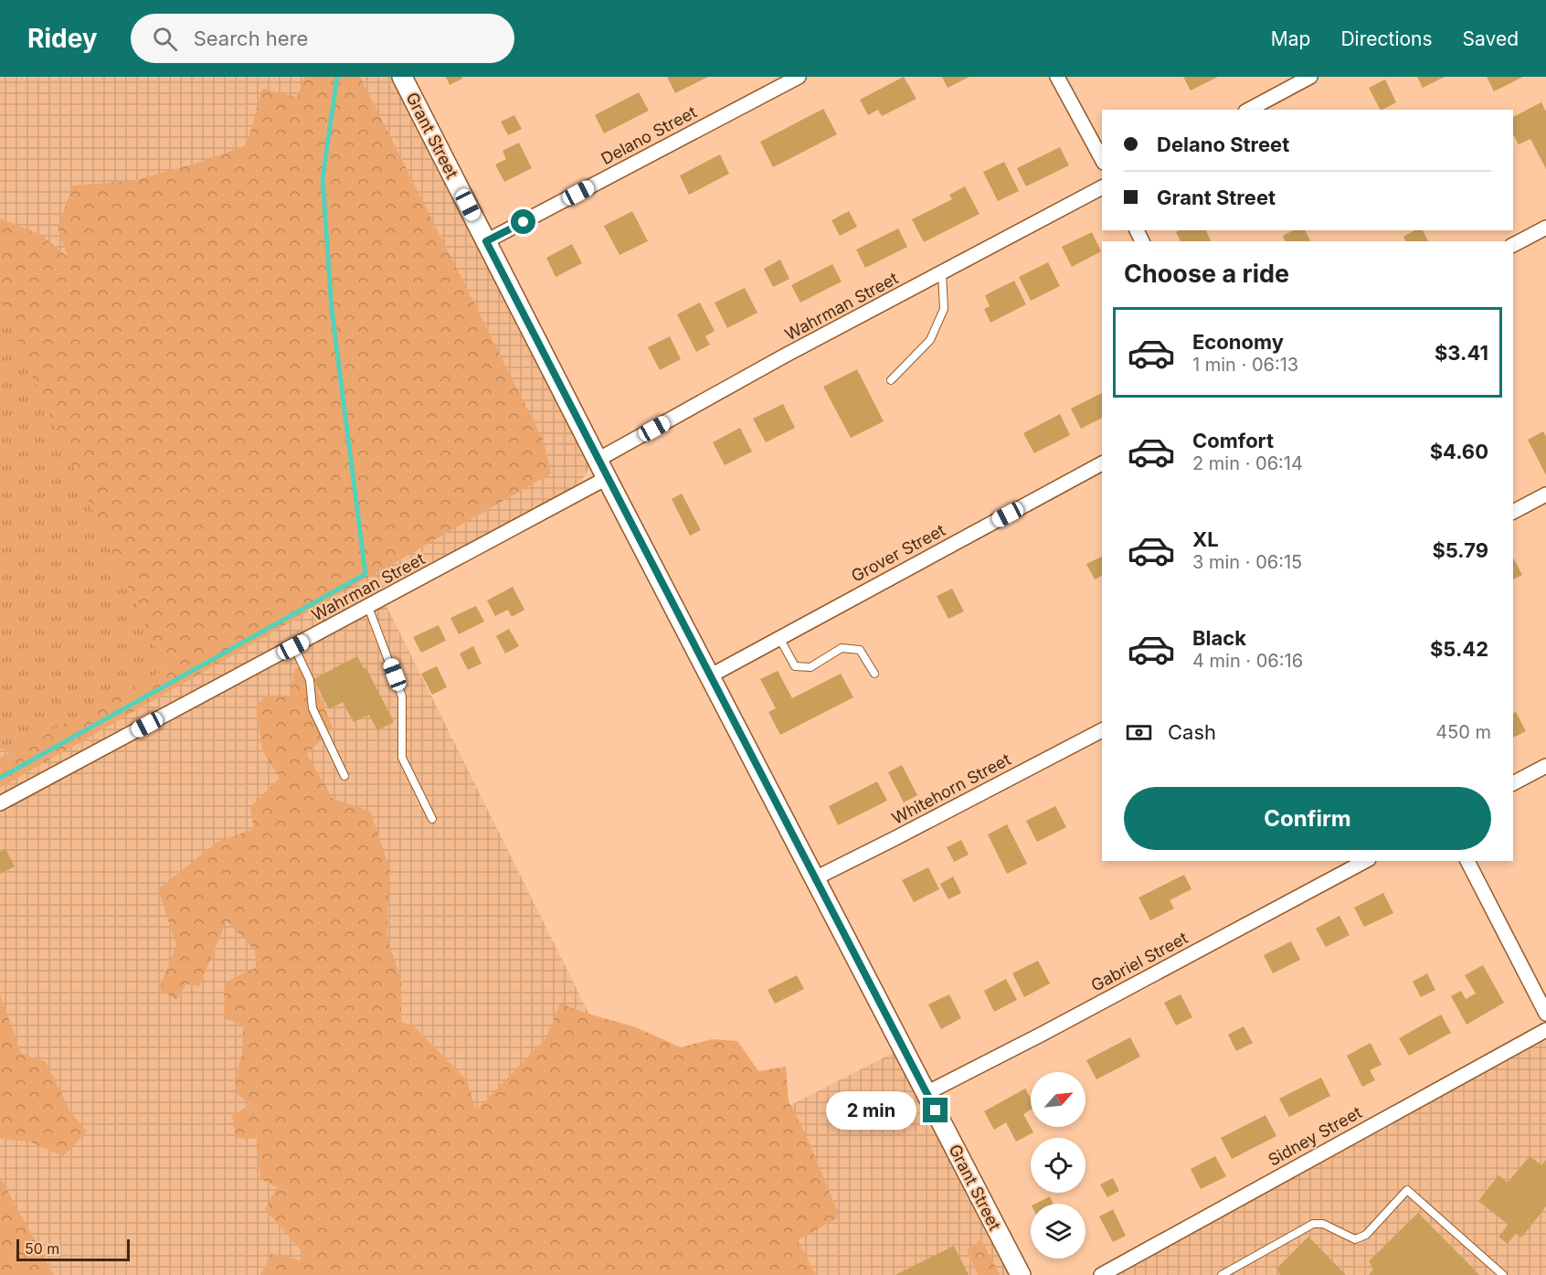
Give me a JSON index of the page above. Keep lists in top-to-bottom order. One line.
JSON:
{"streets":{"street":["Grant Street","Delano Street","Wahrman Street","Grover Street","Whitehorn Street","Gabriel Street","Sidney Street"]},"crossings":[["Grant Street","Delano Street"],["Grant Street","Wahrman Street"],["Grant Street","Grover Street"],["Grant Street","Whitehorn Street"],["Grant Street","Gabriel Street"]],"scale_bar":"50 m","north":"top right","page":{"header":"Ridey","search":"Search here","nav":["Map","Directions","Saved"],"banner":["Delano Street","Grant Street"],"heading":"Choose a ride","list":[{"name":"Economy","note":"1 min · 06:13","value":"$3.41"},{"name":"Comfort","note":"2 min · 06:14","value":"$4.60"},{"name":"XL","note":"3 min · 06:15","value":"$5.79"},{"name":"Black","note":"4 min · 06:16","value":"$5.42"}],"pay":["Cash","450 m"],"buttons":"Confirm","bubble":"2 min","scale":"50 m"}}
